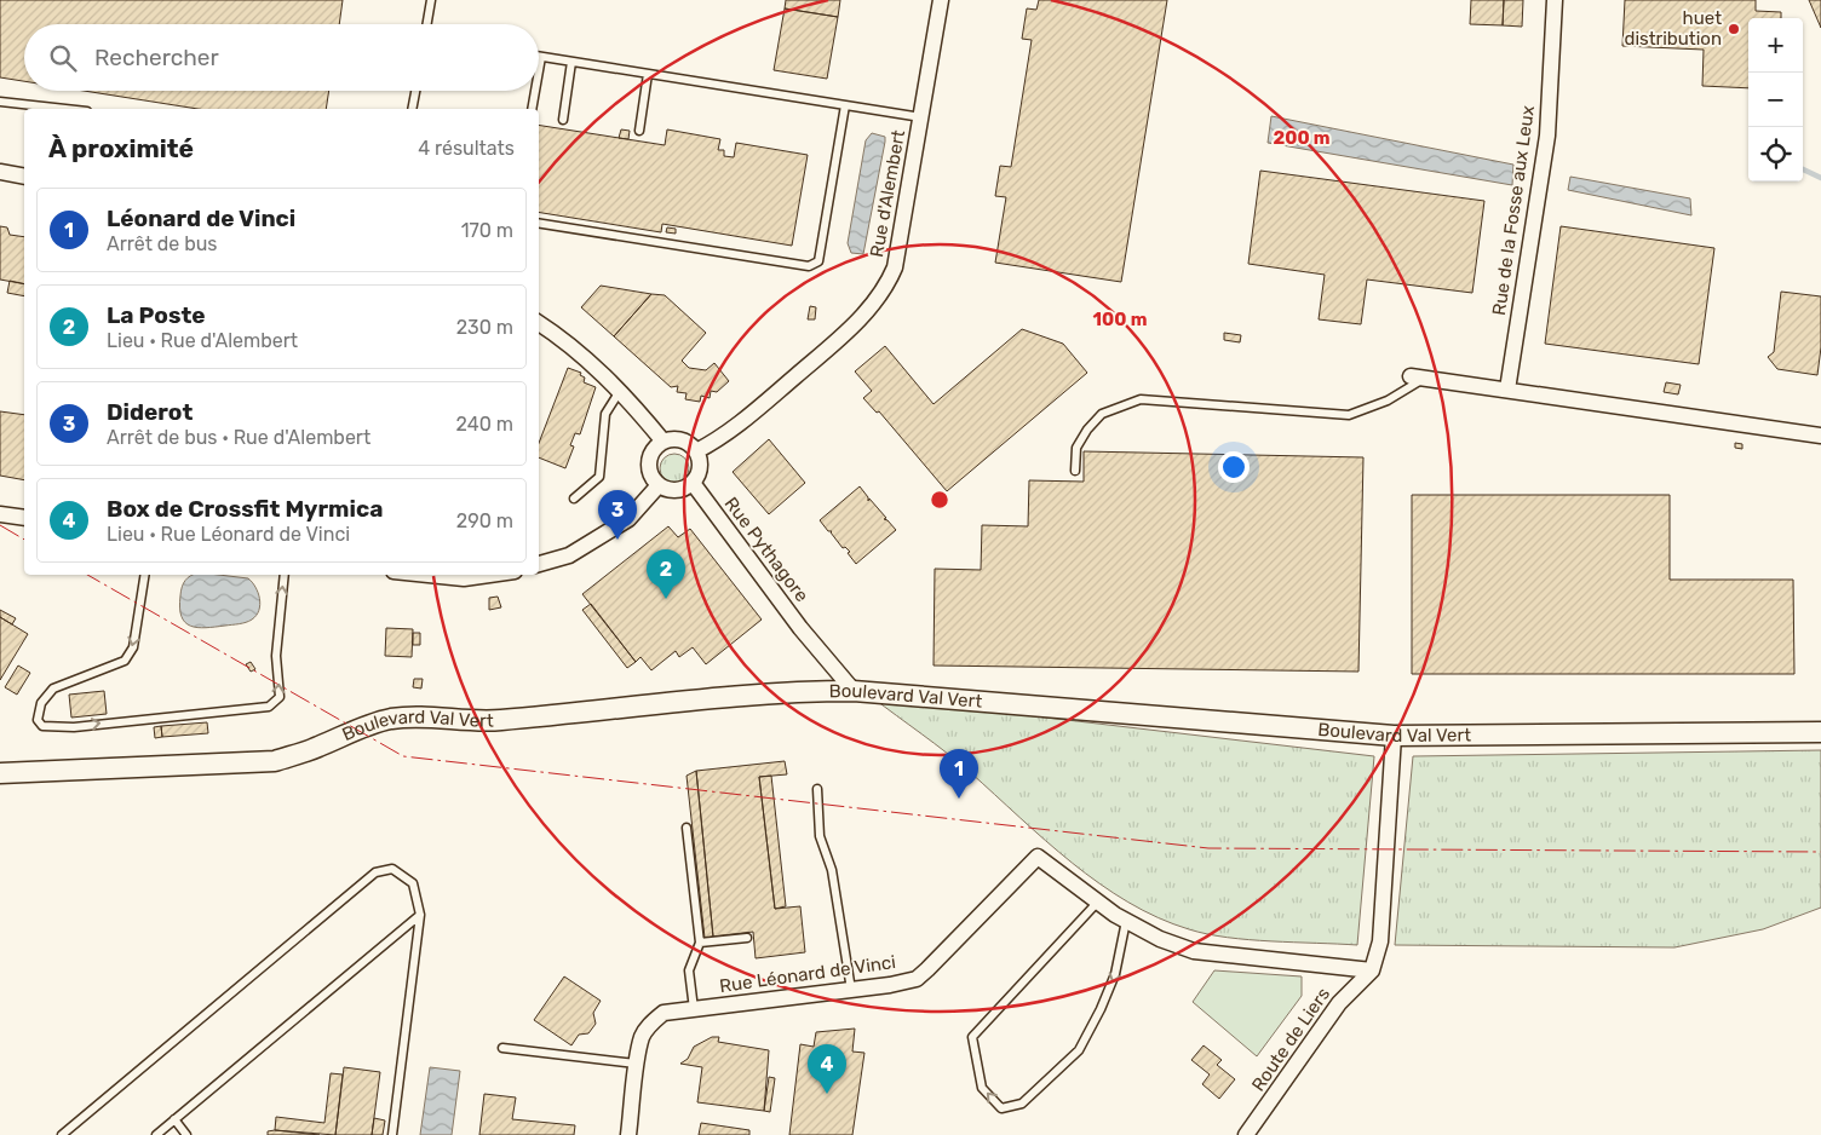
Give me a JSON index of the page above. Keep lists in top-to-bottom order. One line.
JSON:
{"streets":{"street":["Rue d'Alembert","Rue de la Fosse aux Leux","Rue Pythagore","Boulevard Val Vert","Rue Léonard de Vinci","Route de Liers"]},"crossings":[["Rue d'Alembert","Rue Pythagore"],["Rue Pythagore","Boulevard Val Vert"]],"places":["huet distribution"],"page":{"map_buttons":["+","−"],"search":"Rechercher","heading":["À proximité","4 résultats"],"list":[{"mark":"1","name":"Léonard de Vinci","note":"Arrêt de bus","value":"170 m"},{"mark":"2","name":"La Poste","note":"Lieu · Rue d'Alembert","value":"230 m"},{"mark":"3","name":"Diderot","note":"Arrêt de bus · Rue d'Alembert","value":"240 m"},{"mark":"4","name":"Box de Crossfit Myrmica","note":"Lieu · Rue Léonard de Vinci","value":"290 m"}],"pins":["3","2","1","4"]},"rings":["200 m","100 m"]}
